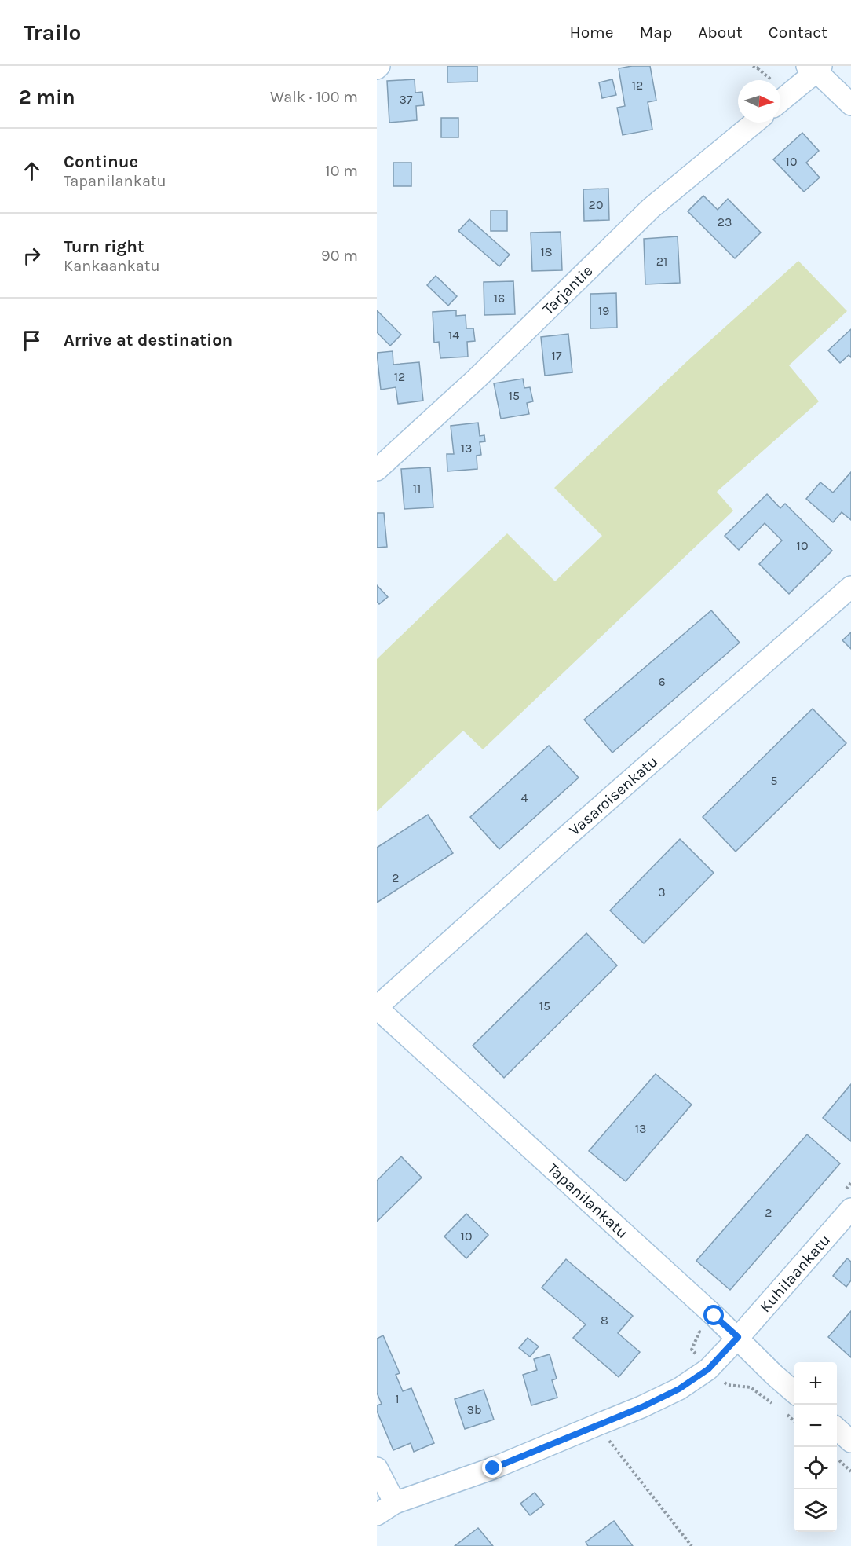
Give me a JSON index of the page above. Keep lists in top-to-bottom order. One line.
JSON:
{"streets":{"street":["Tarjantie","Vasaroisenkatu","Tapanilankatu","Kuhilaankatu"]},"crossings":[["Vasaroisenkatu","Tapanilankatu"],["Tapanilankatu","Kuhilaankatu"]],"house_numbers":["12","37","10","20","23","18","21","16","19","14","17","12","15","13","11","10","6","5","4","2","3","15","13","2","10","8","1","3b"],"north":"right","page":{"header":"Trailo","nav":["Home","Map","About","Contact"],"heading":["2 min","Walk · 100 m"],"list":[["Continue","Tapanilankatu","10 m"],["Turn right","Kankaankatu","90 m"],"Arrive at destination"],"map_buttons":["+","−"]}}
